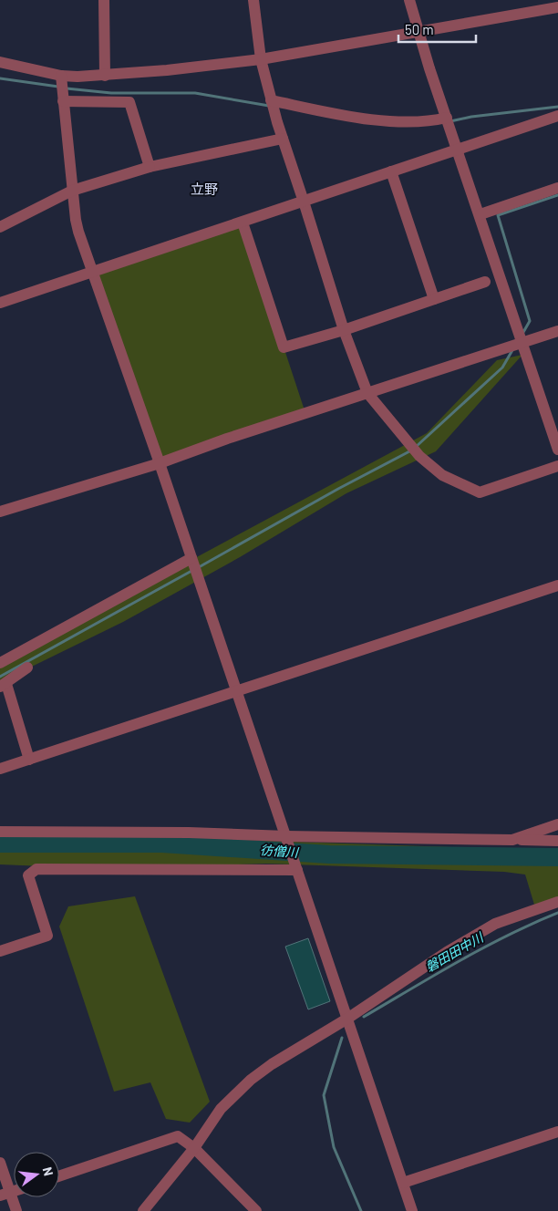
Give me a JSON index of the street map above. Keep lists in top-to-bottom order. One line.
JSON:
{"districts":["立野"],"water":["彷僧川","磐田田中川"],"scale_bar":"50 m","north":"right"}
